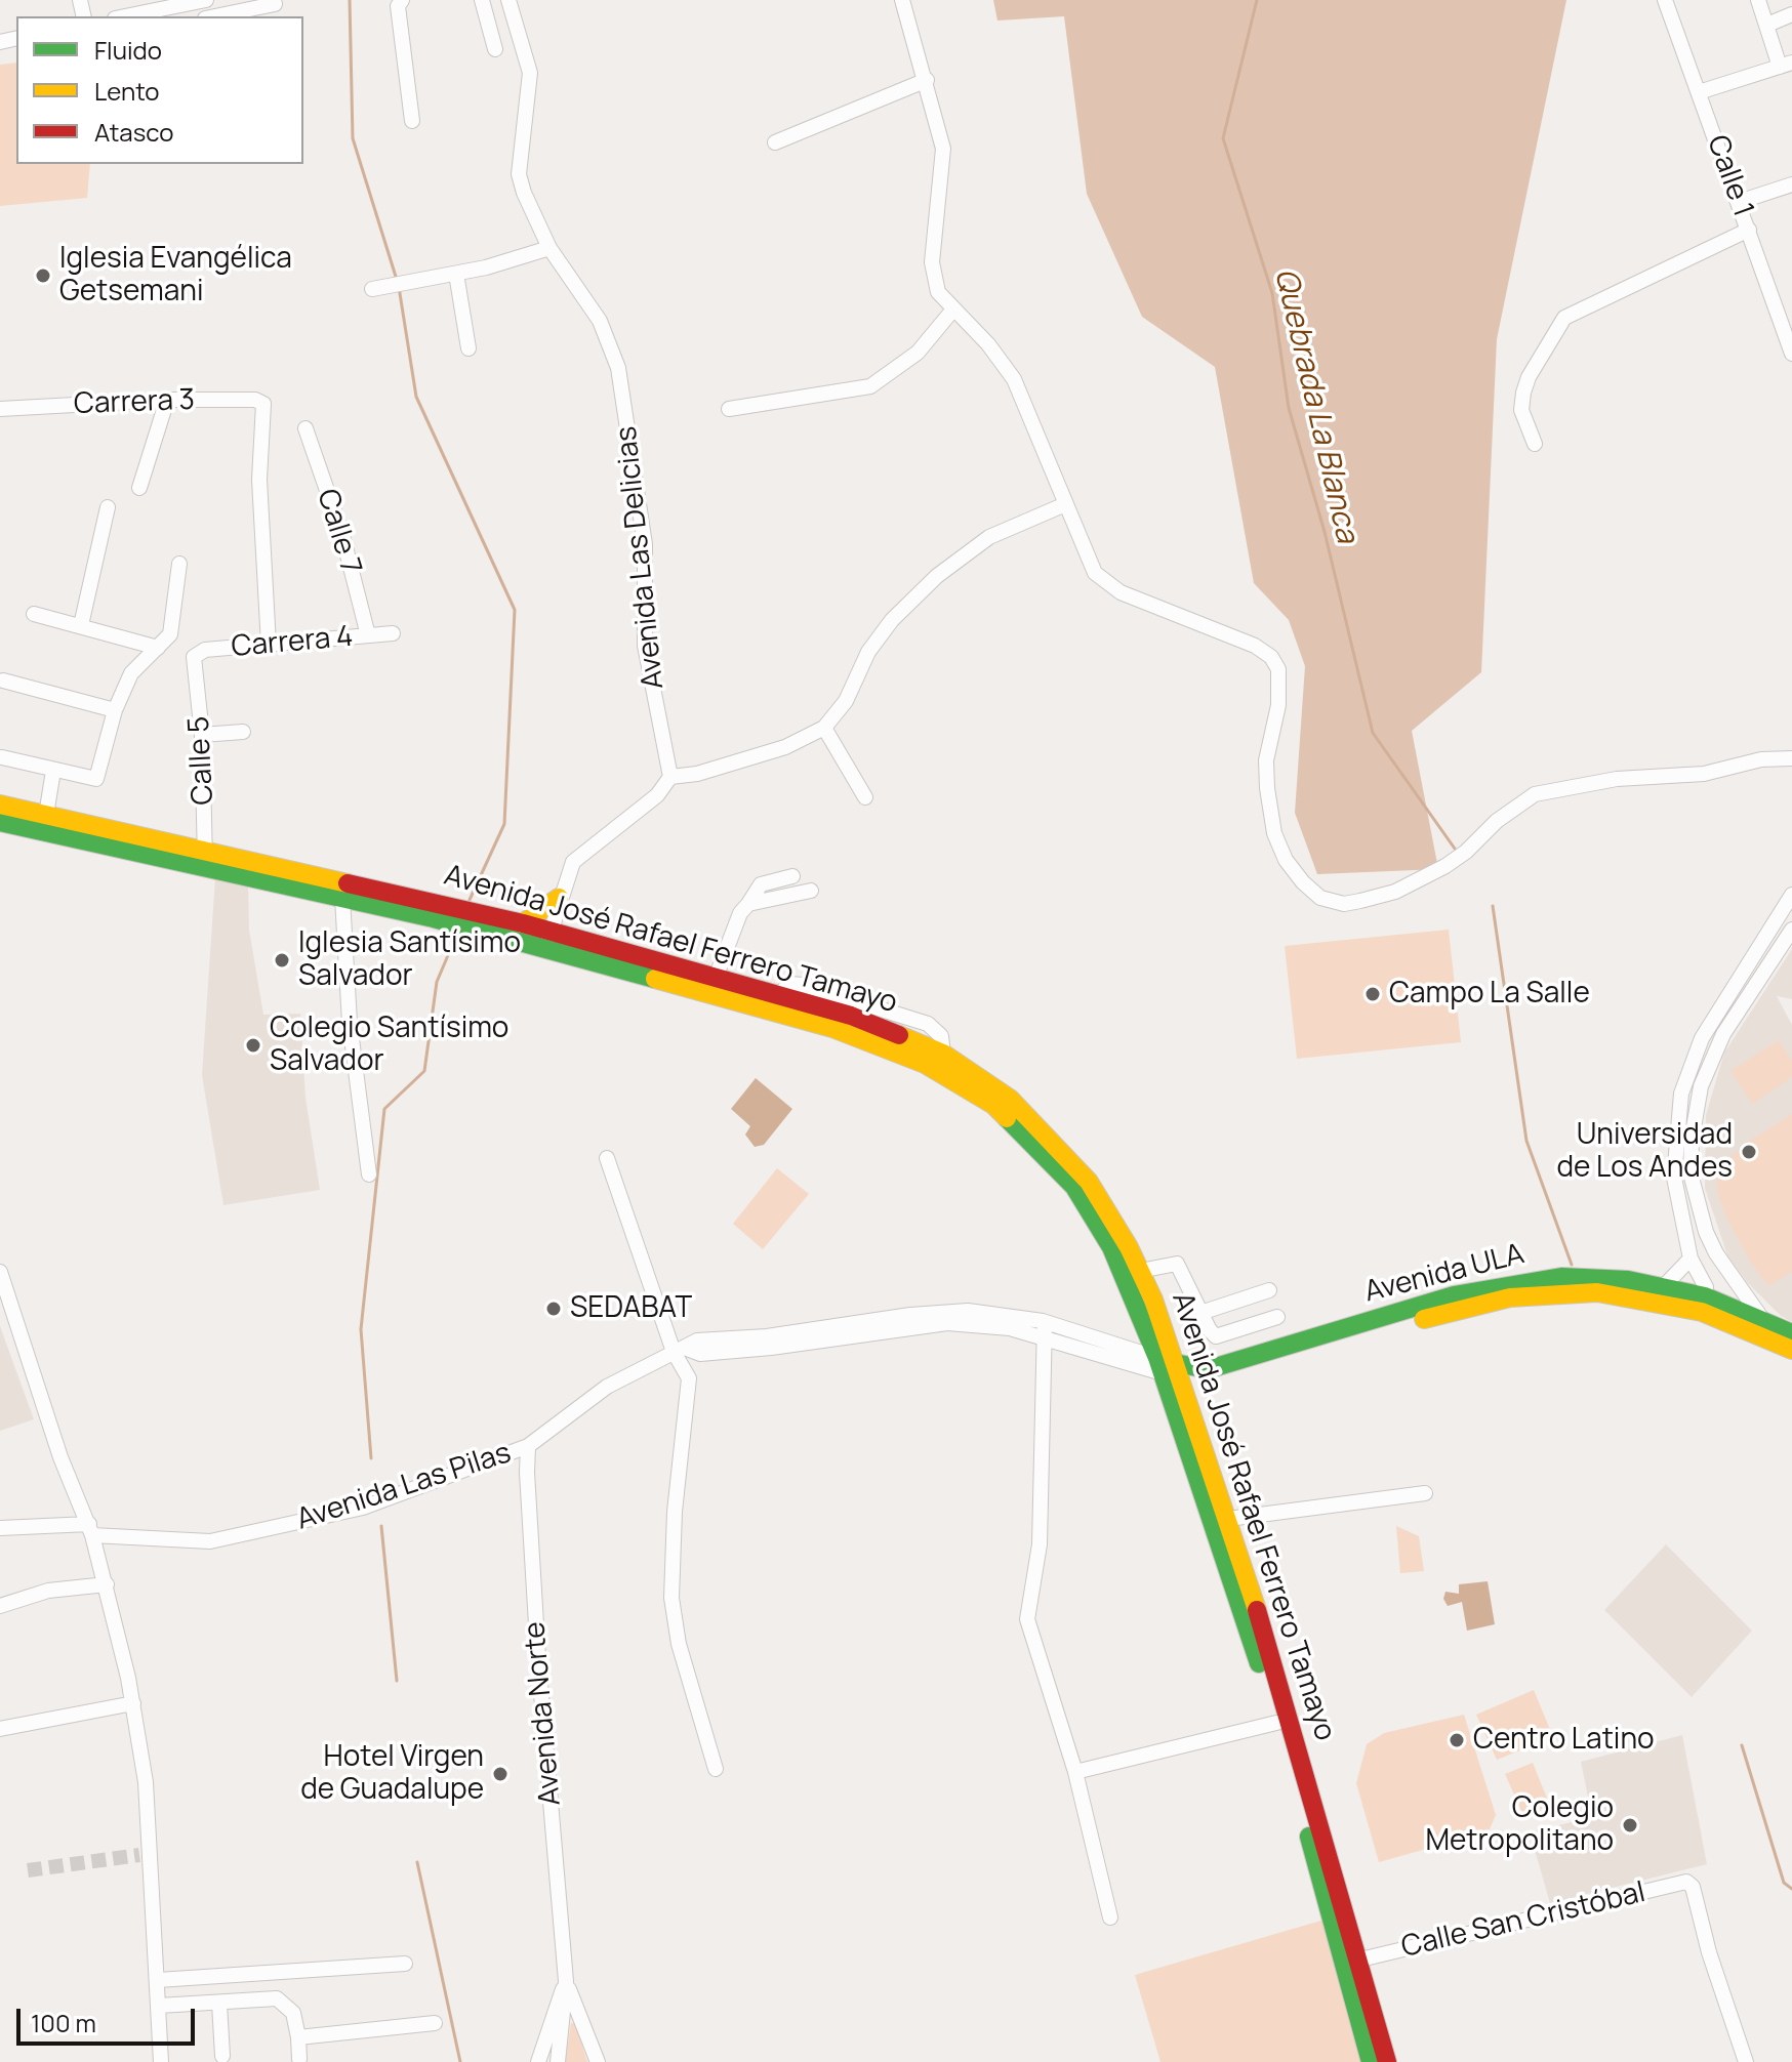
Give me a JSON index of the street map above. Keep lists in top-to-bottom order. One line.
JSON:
{"streets":{"street":["Calle 1","Carrera 3","Calle 7","Avenida Las Delicias","Carrera 4","Calle 5","Avenida José Rafael Ferrero Tamayo","Avenida ULA","Avenida Las Pilas","Avenida Norte","Calle San Cristóbal"]},"crossings":[["Carrera 3","Carrera 4"],["Calle 7","Carrera 4"],["Carrera 4","Calle 5"],["Calle 5","Avenida José Rafael Ferrero Tamayo"],["Avenida José Rafael Ferrero Tamayo","Avenida ULA"],["Avenida José Rafael Ferrero Tamayo","Avenida Las Pilas"],["Avenida José Rafael Ferrero Tamayo","Calle San Cristóbal"],["Avenida ULA","Avenida Las Pilas"],["Avenida Las Pilas","Avenida Norte"]],"water":["Quebrada La Blanca"],"places":["Iglesia Evangélica Getsemani","Iglesia Santísimo Salvador","Campo La Salle","Colegio Santísimo Salvador","Universidad de Los Andes","SEDABAT","Centro Latino","Hotel Virgen de Guadalupe","Colegio Metropolitano"],"legend":["Fluido","Lento","Atasco"],"scale_bar":"100 m"}
